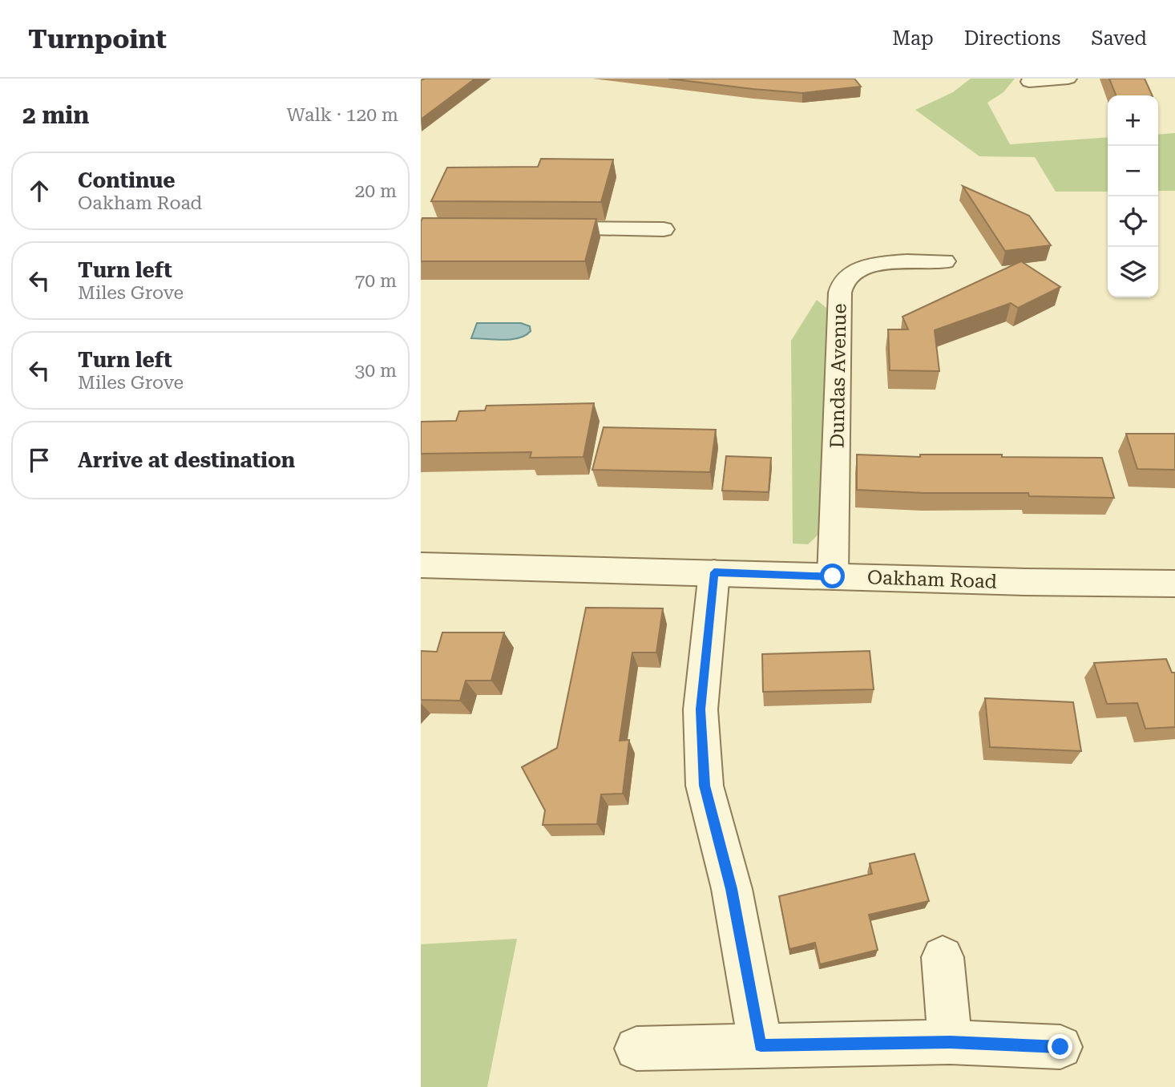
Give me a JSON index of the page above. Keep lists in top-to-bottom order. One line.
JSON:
{"streets":{"street":["Dundas Avenue","Oakham Road"]},"crossings":[["Dundas Avenue","Oakham Road"]],"page":{"header":"Turnpoint","nav":["Map","Directions","Saved"],"heading":["2 min","Walk · 120 m"],"map_buttons":["+","−"],"list":[["Continue","Oakham Road","20 m"],["Turn left","Miles Grove","70 m"],["Turn left","Miles Grove","30 m"],"Arrive at destination"]}}
